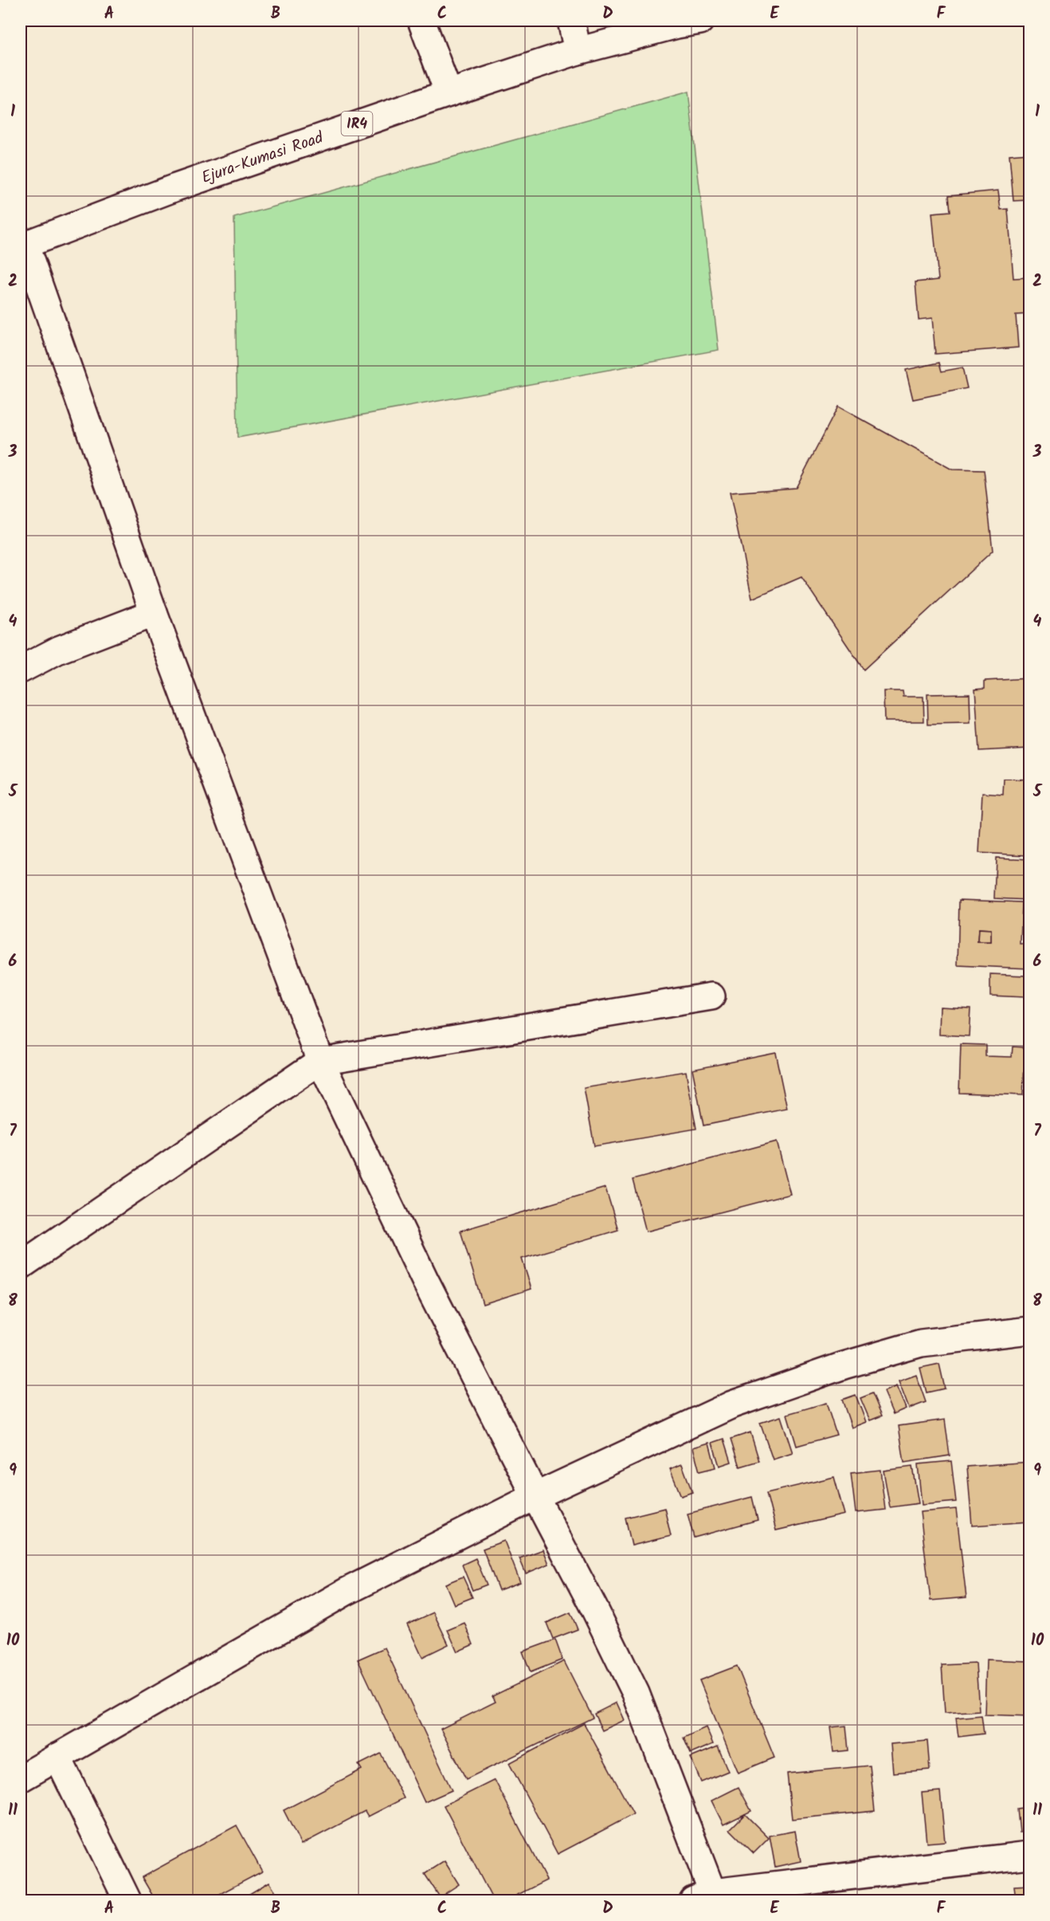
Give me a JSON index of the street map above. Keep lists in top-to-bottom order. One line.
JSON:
{"streets":{"street":["IR4","Ejura-Kumasi Road"]},"grid":{"columns":["A","B","C","D","E","F"],"rows":["1","2","3","4","5","6","7","8","9","10","11"]}}
